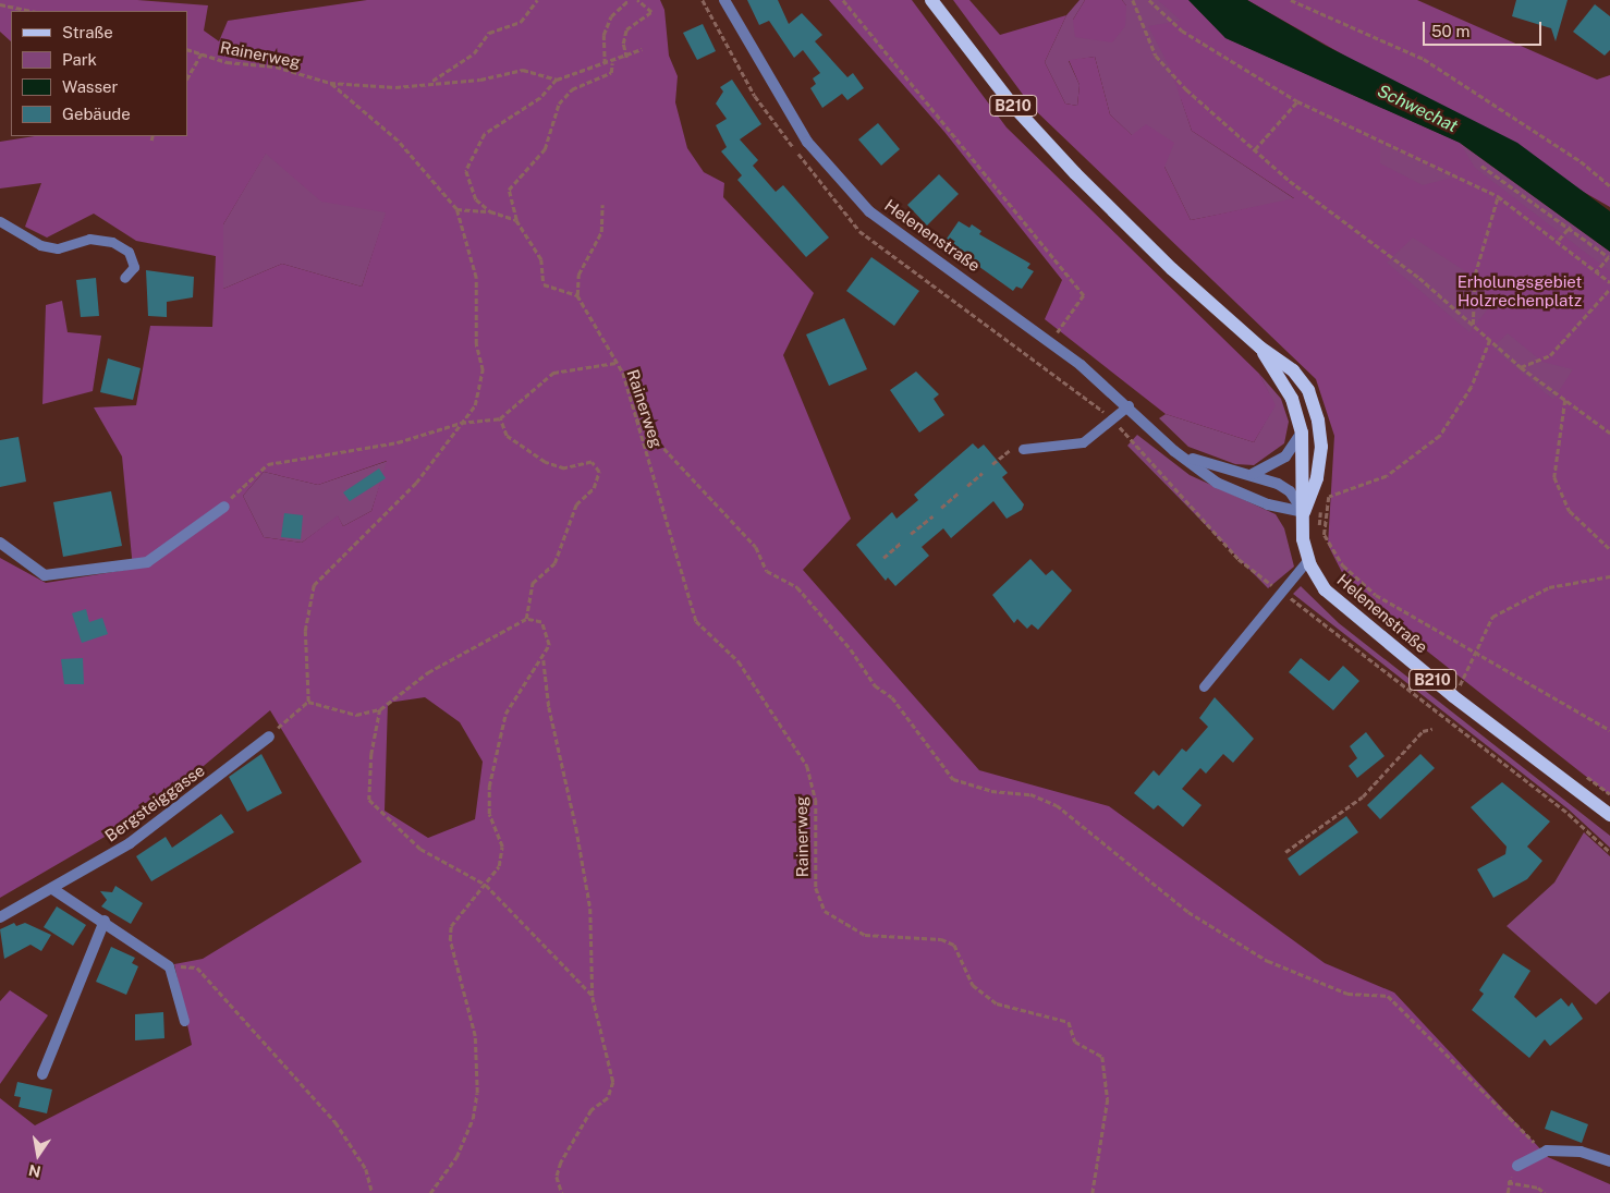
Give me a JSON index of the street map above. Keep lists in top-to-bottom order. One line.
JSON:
{"streets":{"main road":["B210","Helenenstraße"],"street":["Bergsteiggasse"],"path":["Rainerweg"]},"crossings":[["B210","Helenenstraße"]],"water":["Schwechat"],"parks":["Erholungsgebiet Holzrechenplatz"],"legend":["Straße","Park","Wasser","Gebäude"],"scale_bar":"50 m","north":"bottom"}
